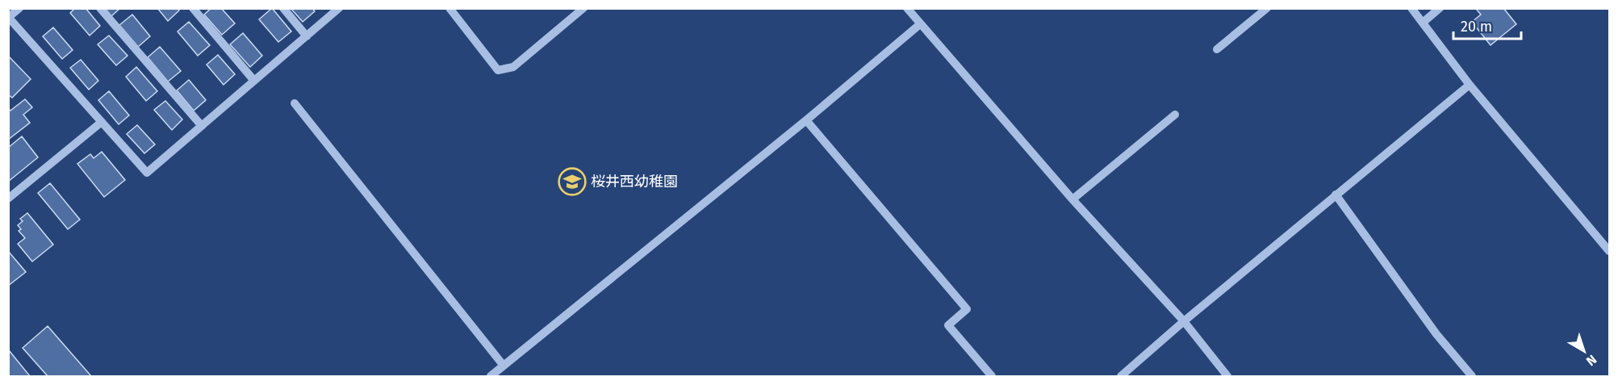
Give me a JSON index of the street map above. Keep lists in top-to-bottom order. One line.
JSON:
{"places":{"school or university":["桜井西幼稚園"]},"scale_bar":"20 m","north":"bottom right"}
